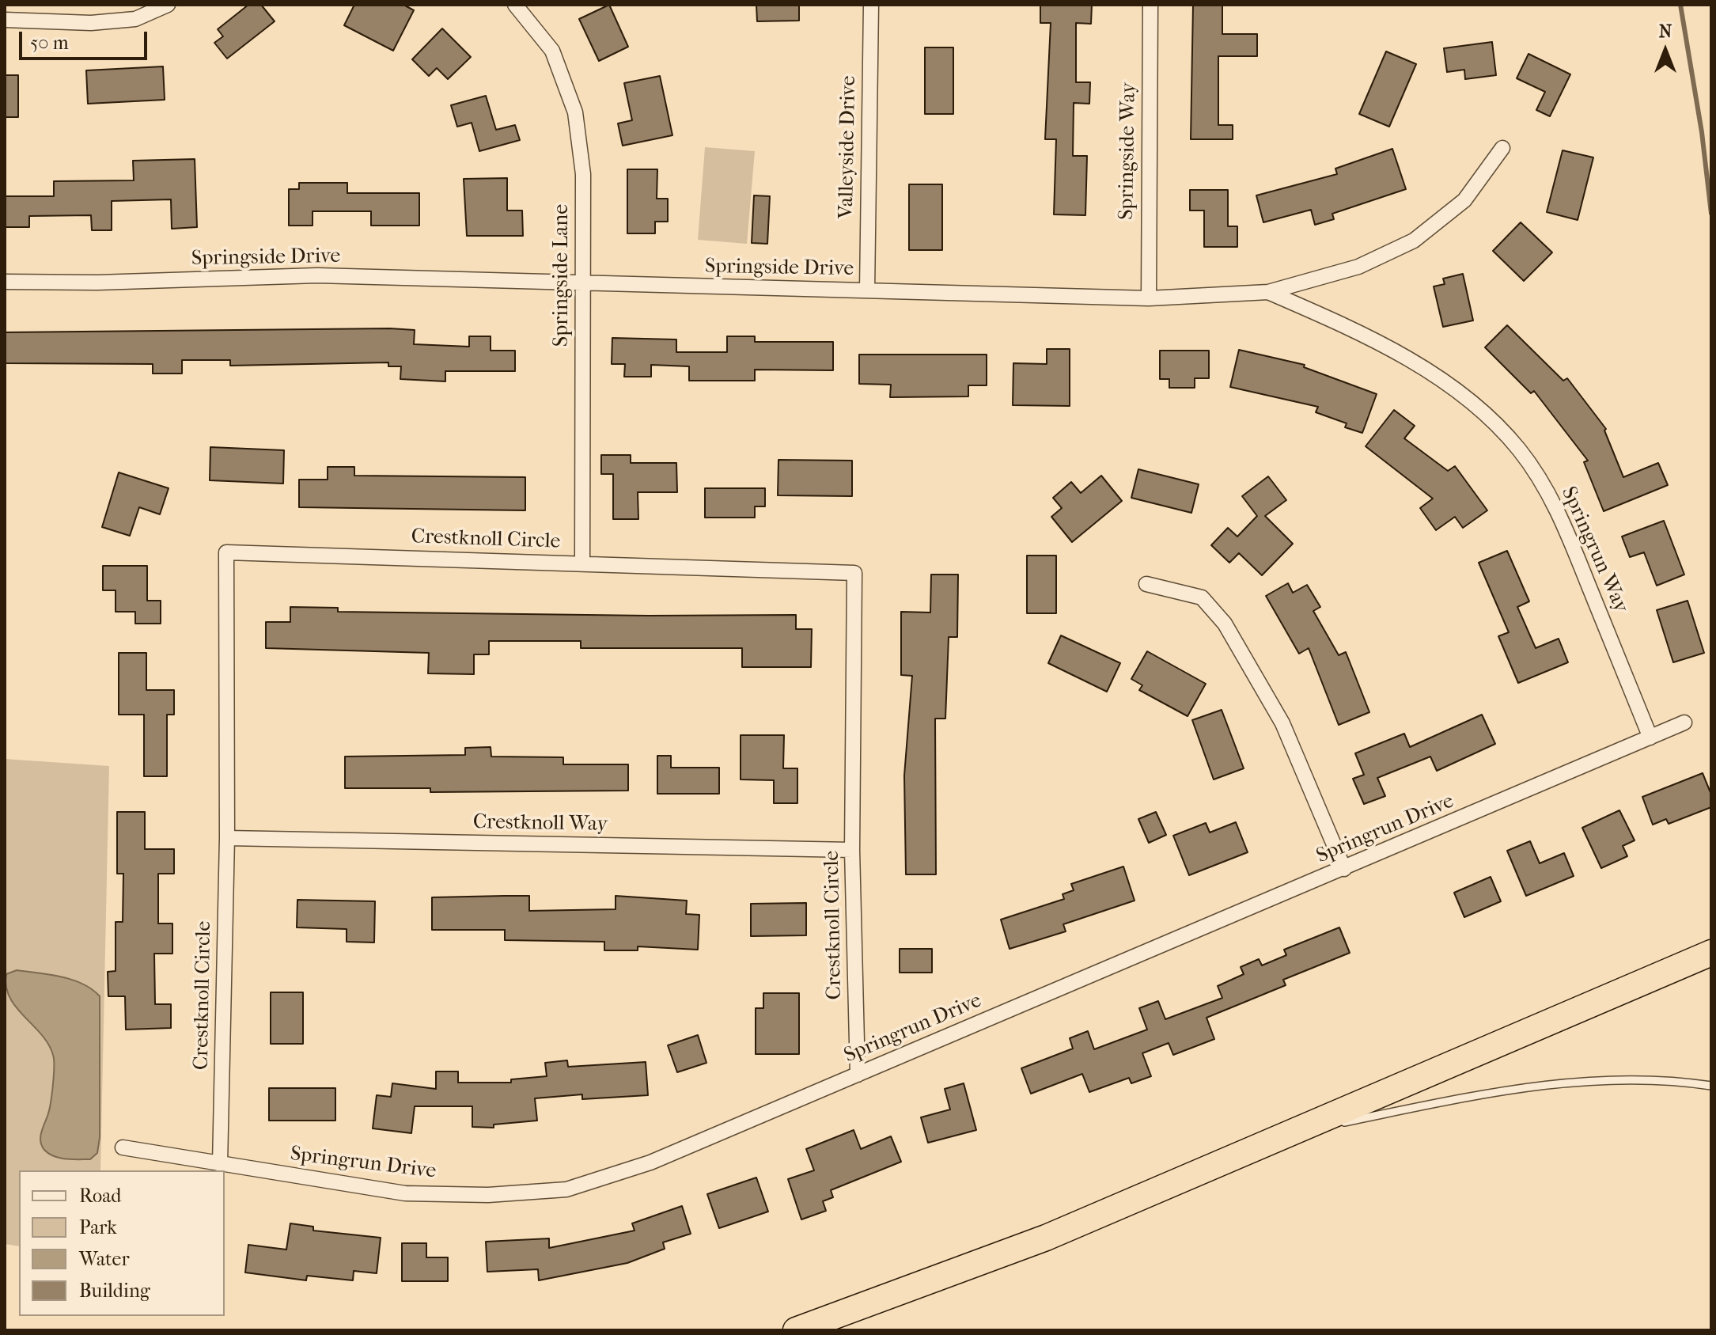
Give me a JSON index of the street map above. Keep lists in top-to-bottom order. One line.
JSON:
{"streets":{"street":["Valleyside Drive","Springside Way","Springside Drive","Springside Lane","Crestknoll Circle","Springrun Way","Crestknoll Way","Springrun Drive"]},"crossings":[["Valleyside Drive","Springside Drive"],["Springside Way","Springside Drive"],["Springside Drive","Springside Lane"],["Springside Drive","Springrun Way"],["Springside Lane","Crestknoll Circle"],["Crestknoll Circle","Crestknoll Way"],["Crestknoll Circle","Springrun Drive"],["Springrun Way","Springrun Drive"]],"legend":["Road","Park","Water","Building"],"scale_bar":"50 m","north":"top"}
